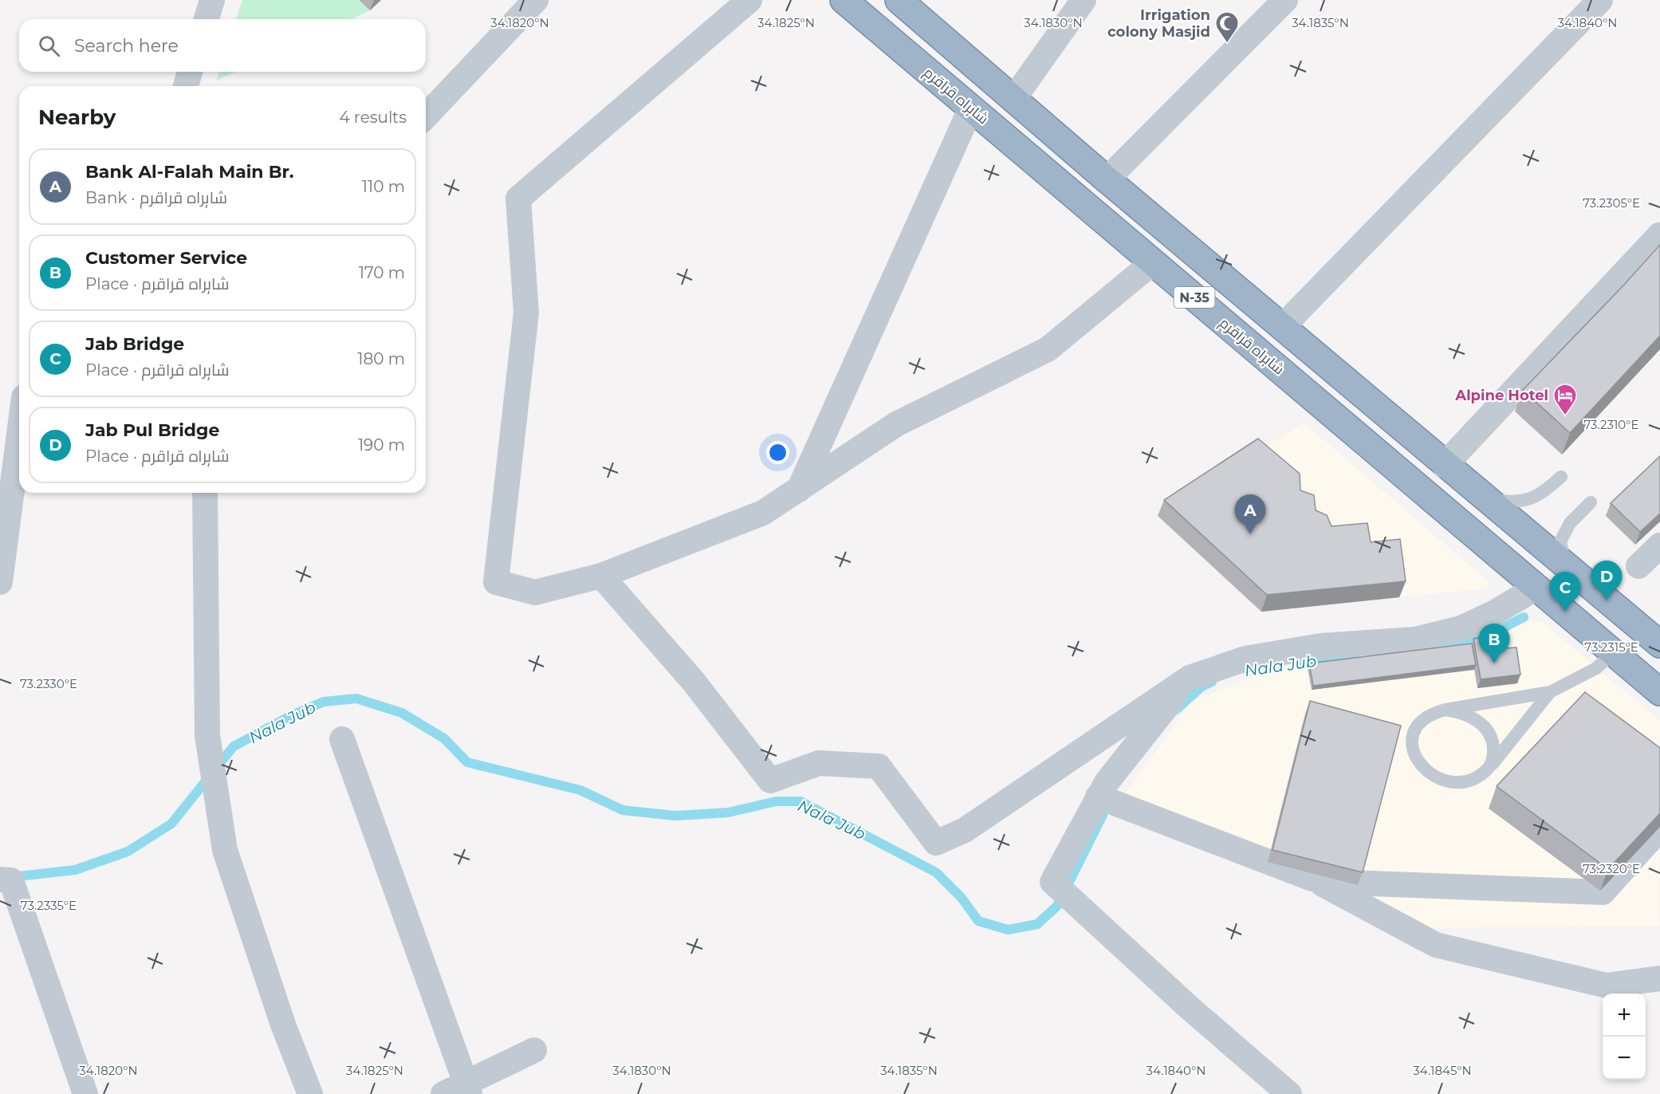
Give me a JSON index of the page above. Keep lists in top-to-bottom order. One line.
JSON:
{"streets":{"highway":["شاہراہ قراقرم","N-35"]},"water":["Nala Jub"],"places":{"mosque":["Irrigation colony Masjid"],"hotel":["Alpine Hotel"]},"page":{"search":"Search here","heading":["Nearby","4 results"],"list":[{"mark":"A","name":"Bank Al-Falah Main Br.","note":"Bank · شاہراہ قراقرم","value":"110 m"},{"mark":"B","name":"Customer Service","note":"Place · شاہراہ قراقرم","value":"170 m"},{"mark":"C","name":"Jab Bridge","note":"Place · شاہراہ قراقرم","value":"180 m"},{"mark":"D","name":"Jab Pul Bridge","note":"Place · شاہراہ قراقرم","value":"190 m"}],"pins":["A","D","C","B"],"map_buttons":["+","−"]},"coordinates":["34.1820°N","34.1825°N","34.1830°N","34.1840°N","34.1835°N","73.2305°E","73.2310°E","73.2315°E","73.2330°E","73.2320°E","73.2335°E","34.1845°N"]}
